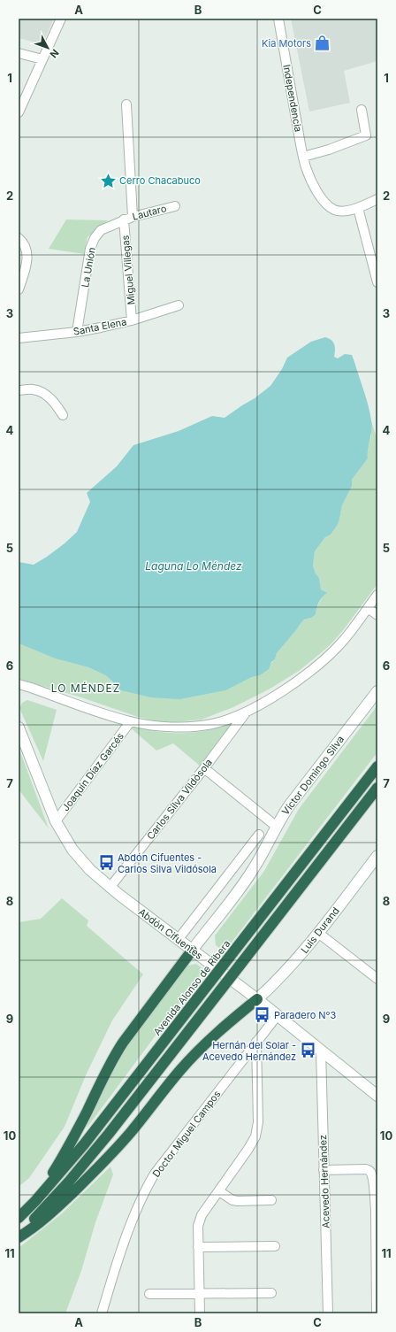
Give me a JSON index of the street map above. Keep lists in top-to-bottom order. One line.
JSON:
{"streets":{"highway":["Avenida Alonso de Ribera"],"street":["Independencia","Lautaro","La Unión","Miguel Villegas","Santa Elena","Joaquín Díaz Garcés","Víctor Domingo Silva","Carlos Silva Vildósola","Luis Durand","Abdón Cifuentes","Doctor Miguel Campos","Acevedo Hernández"]},"crossings":[["Lautaro","La Unión"],["Lautaro","Miguel Villegas"],["La Unión","Miguel Villegas"],["La Unión","Santa Elena"],["Miguel Villegas","Santa Elena"],["Joaquín Díaz Garcés","Abdón Cifuentes"],["Víctor Domingo Silva","Abdón Cifuentes"],["Carlos Silva Vildósola","Abdón Cifuentes"],["Luis Durand","Abdón Cifuentes"],["Abdón Cifuentes","Doctor Miguel Campos"],["Abdón Cifuentes","Acevedo Hernández"]],"districts":["LO MÉNDEZ"],"water":["Laguna Lo Méndez"],"places":{"shop":["Kia Motors"],"place":["Cerro Chacabuco"],"bus stop":["Abdón Cifuentes - Carlos Silva Vildósola","Paradero N°3","Hernán del Solar - Acevedo Hernández"]},"north":"bottom right","grid":{"columns":["A","B","C"],"rows":["1","2","3","4","5","6","7","8","9","10","11"]}}
